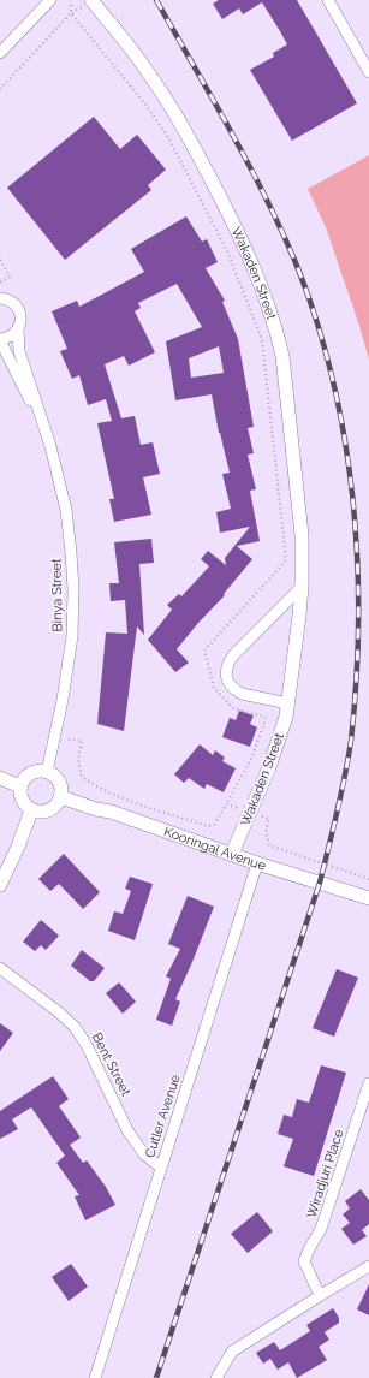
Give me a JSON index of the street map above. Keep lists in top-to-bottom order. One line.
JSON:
{"streets":{"street":["Wakaden Street","Binya Street","Kooringal Avenue","Bent Street","Cutler Avenue","Wiradjuri Place"]},"crossings":[["Wakaden Street","Kooringal Avenue"],["Binya Street","Kooringal Avenue"],["Kooringal Avenue","Cutler Avenue"],["Bent Street","Cutler Avenue"]]}
